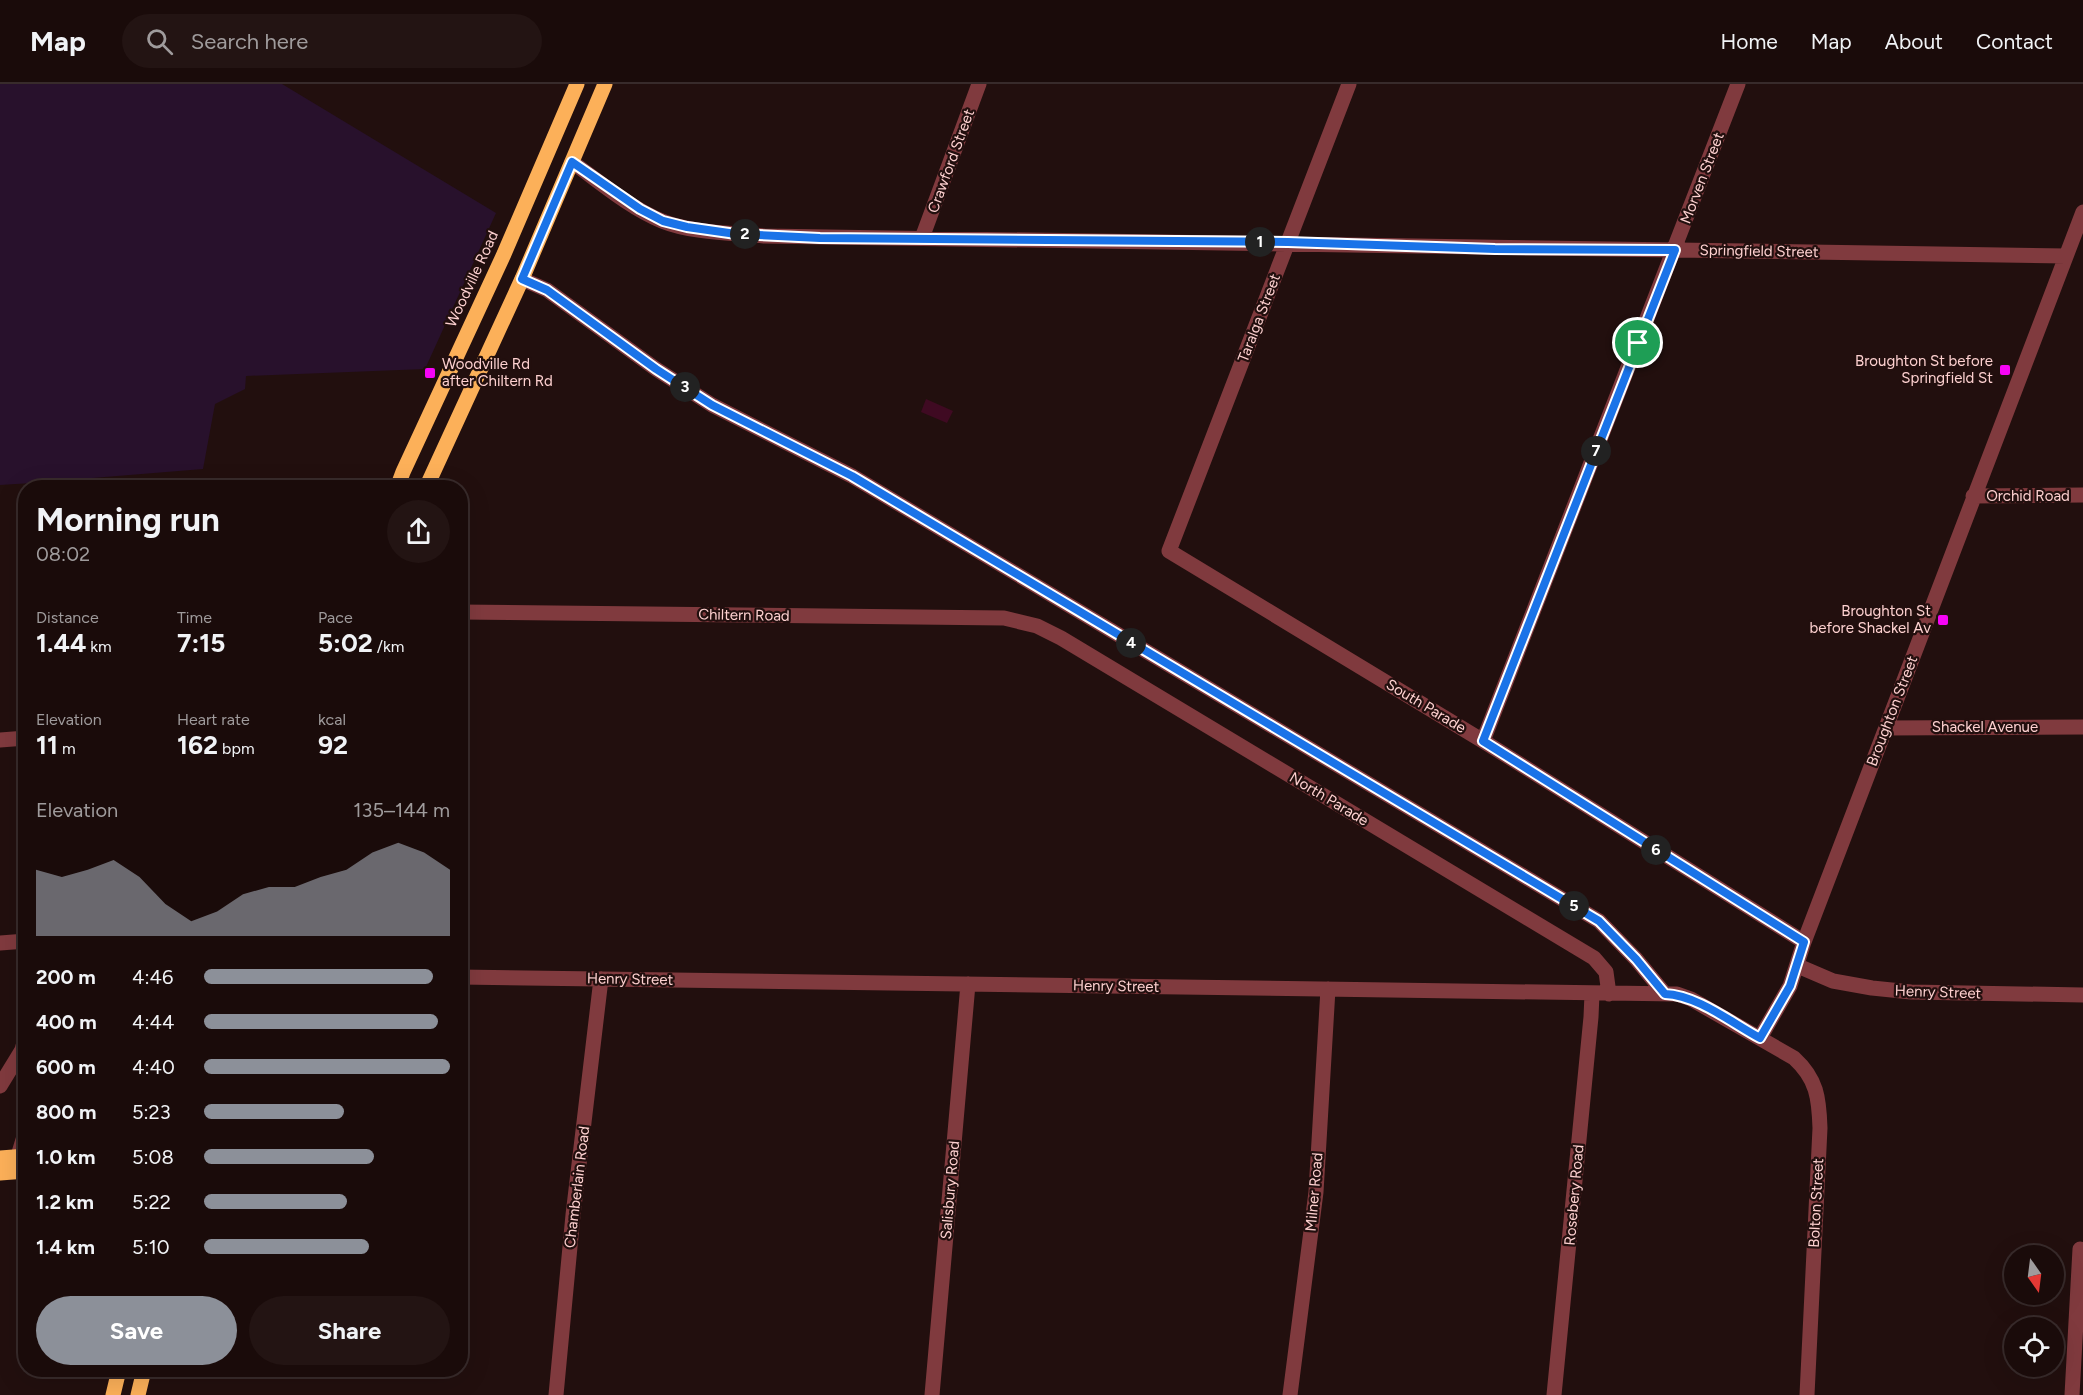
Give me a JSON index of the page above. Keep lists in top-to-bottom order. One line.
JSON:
{"streets":{"main road":["Woodville Road"],"street":["Crawford Street","Morven Street","Springfield Street","Taralga Street","Orchid Road","Chiltern Road","South Parade","Broughton Street","Shackel Avenue","North Parade","Henry Street","Chamberlain Road","Salisbury Road","Milner Road","Rosebery Road","Bolton Street"]},"crossings":[["Crawford Street","Springfield Street"],["Morven Street","Springfield Street"],["Morven Street","South Parade"],["Springfield Street","Taralga Street"],["Springfield Street","Broughton Street"],["Taralga Street","South Parade"],["Orchid Road","Broughton Street"],["Chiltern Road","North Parade"],["South Parade","Broughton Street"],["Broughton Street","Shackel Avenue"],["Broughton Street","Henry Street"],["Broughton Street","Bolton Street"],["North Parade","Henry Street"],["Henry Street","Chamberlain Road"],["Henry Street","Salisbury Road"],["Henry Street","Milner Road"],["Henry Street","Rosebery Road"],["Henry Street","Bolton Street"]],"places":{"transit":["Broughton St before Springfield St","Woodville Rd after Chiltern Rd","Broughton St before Shackel Av"]},"north":"bottom","page":{"header":"Map","search":"Search here","nav":["Home","Map","About","Contact"],"pins":["2","1","3","7","4","6","5"],"heading":["Morning run","08:02"],"stats":[["Distance","1.44 km"],["Time","7:15"],["Pace","5:02 /km"],["Elevation","11 m"],["Heart rate","162 bpm"],["kcal","92"]],"chart":["Elevation","135–144 m"],"list":[{"name":"200 m","note":"4:46"},{"name":"400 m","note":"4:44"},{"name":"600 m","note":"4:40"},{"name":"800 m","note":"5:23"},{"name":"1.0 km","note":"5:08"},{"name":"1.2 km","note":"5:22"},{"name":"1.4 km","note":"5:10"}],"buttons":["Save","Share"]}}
